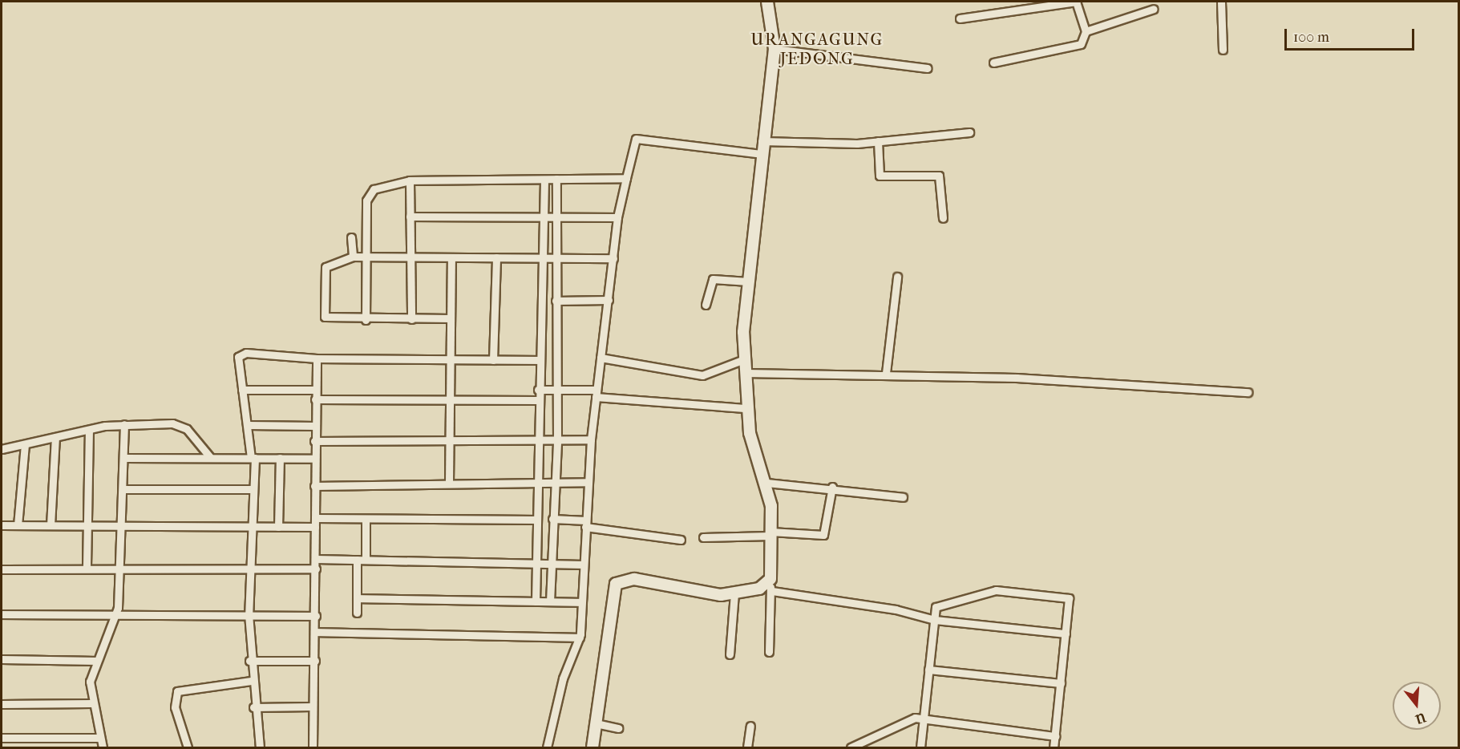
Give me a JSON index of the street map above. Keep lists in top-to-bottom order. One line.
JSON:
{"districts":["URANGAGUNG JEDONG"],"scale_bar":"100 m","north":"bottom"}
